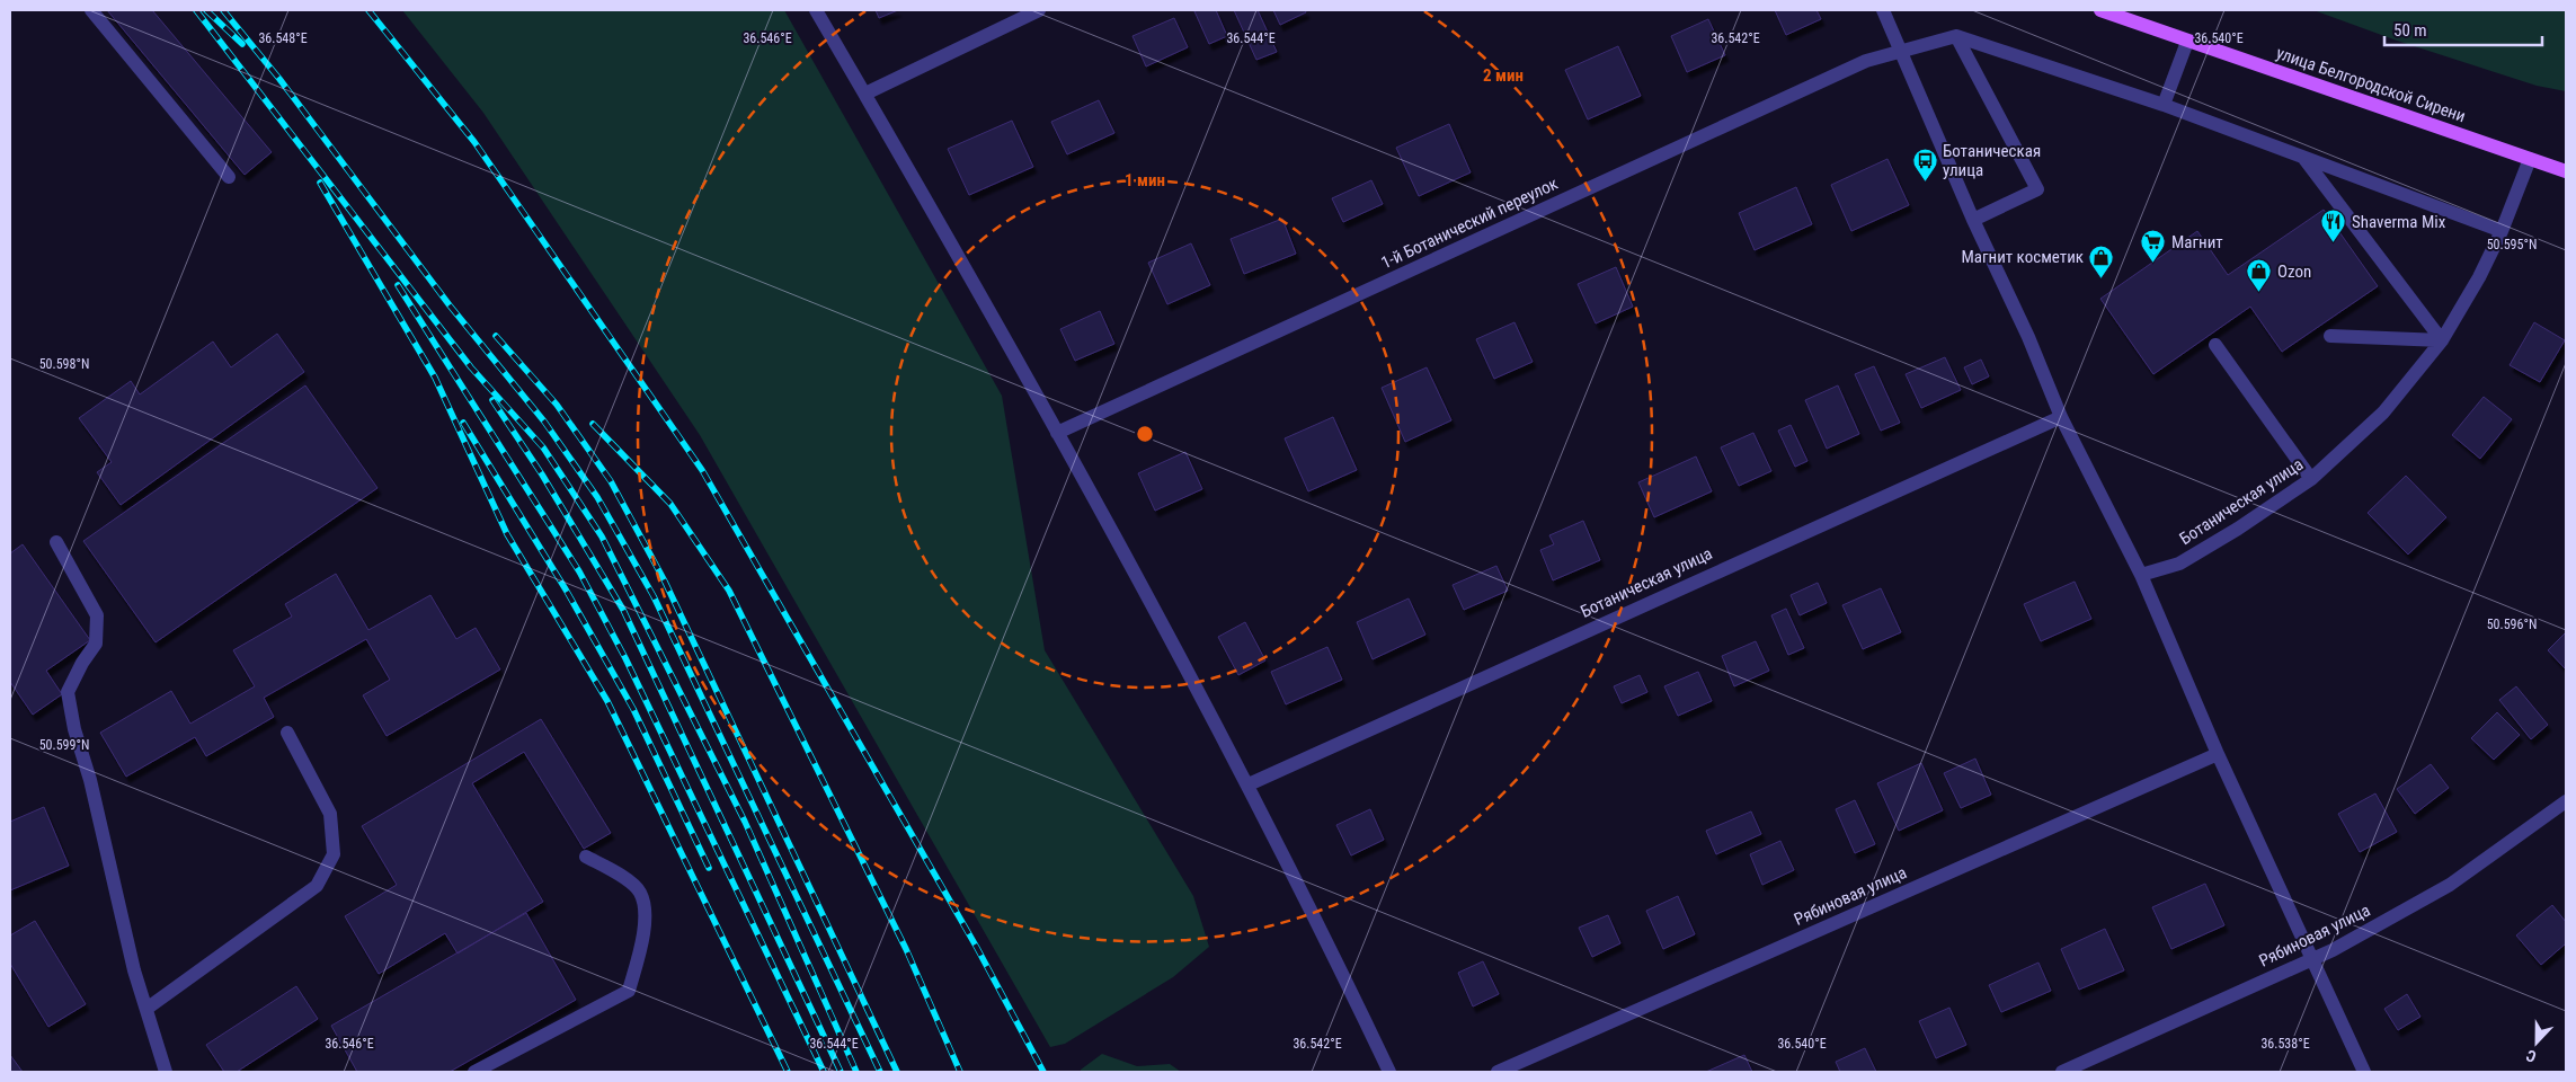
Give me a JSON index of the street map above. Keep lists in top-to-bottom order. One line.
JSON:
{"streets":{"main road":["улица Белгородской Сирени"],"street":["1-й Ботанический переулок","Ботаническая улица","Рябиновая улица"]},"crossings":[["улица Белгородской Сирени","Ботаническая улица"]],"places":{"bus stop":["Ботаническая улица"],"restaurant":["Shaverma Mix"],"supermarket":["Магнит"],"shop":["Магнит косметик","Ozon"]},"scale_bar":"50 m","north":"bottom","coordinates":["36.548°E","36.546°E","36.544°E","36.542°E","36.540°E","50.595°N","50.598°N","50.596°N","50.599°N","36.538°E"],"rings":["2 мин","1 мин"]}
